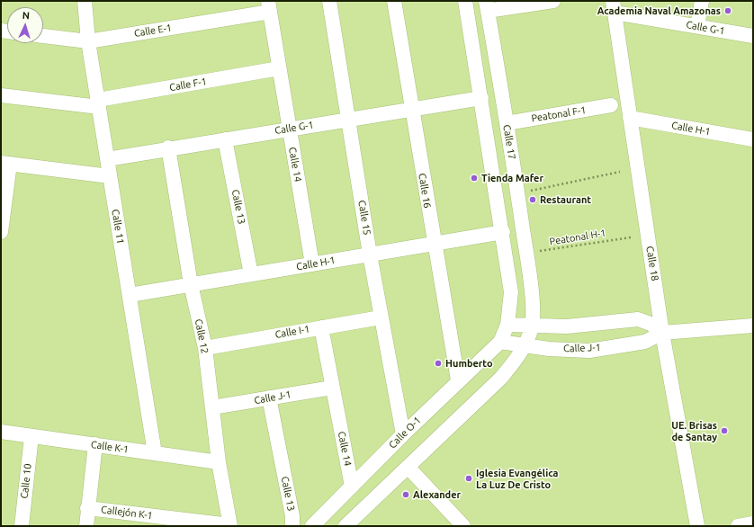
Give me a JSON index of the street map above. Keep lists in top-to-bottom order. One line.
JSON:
{"streets":{"street":["Calle G-1","Calle E-1","Calle F-1","Peatonal F-1","Calle H-1","Calle 17","Calle 14","Calle 16","Calle 13","Calle 15","Calle 11","Calle 18","Calle I-1","Calle 12","Calle J-1","Calle O-1","Calle K-1","Calle 10","Callejón K-1"],"path":["Peatonal H-1"]},"crossings":[["Calle G-1","Calle 14"],["Calle G-1","Calle 16"],["Calle G-1","Calle 13"],["Calle G-1","Calle 15"],["Calle G-1","Calle 11"],["Calle G-1","Calle 18"],["Calle G-1","Calle 12"],["Calle E-1","Calle 14"],["Calle E-1","Calle 11"],["Calle F-1","Calle 14"],["Calle F-1","Calle 11"],["Peatonal F-1","Calle 17"],["Calle H-1","Calle 14"],["Calle H-1","Calle 16"],["Calle H-1","Calle 13"],["Calle H-1","Calle 15"],["Calle H-1","Calle 11"],["Calle H-1","Calle 18"],["Calle H-1","Calle 12"],["Calle 17","Peatonal H-1"],["Calle 17","Calle J-1"],["Calle 14","Calle I-1"],["Calle 14","Calle J-1"],["Calle 14","Calle O-1"],["Calle 16","Calle O-1"],["Calle 13","Calle J-1"],["Calle 15","Calle I-1"],["Calle 15","Calle O-1"],["Calle 11","Calle K-1"],["Calle 18","Calle J-1"],["Calle I-1","Calle 12"],["Calle 12","Calle J-1"],["Calle 12","Calle K-1"],["Calle 12","Callejón K-1"],["Calle J-1","Calle O-1"],["Calle K-1","Calle 10"]],"places":["Academia Naval Amazonas","Tienda Mafer","Restaurant","Humberto","UE. Brisas de Santay","Iglesia Evangélica La Luz De Cristo","Alexander"],"north":"top"}
